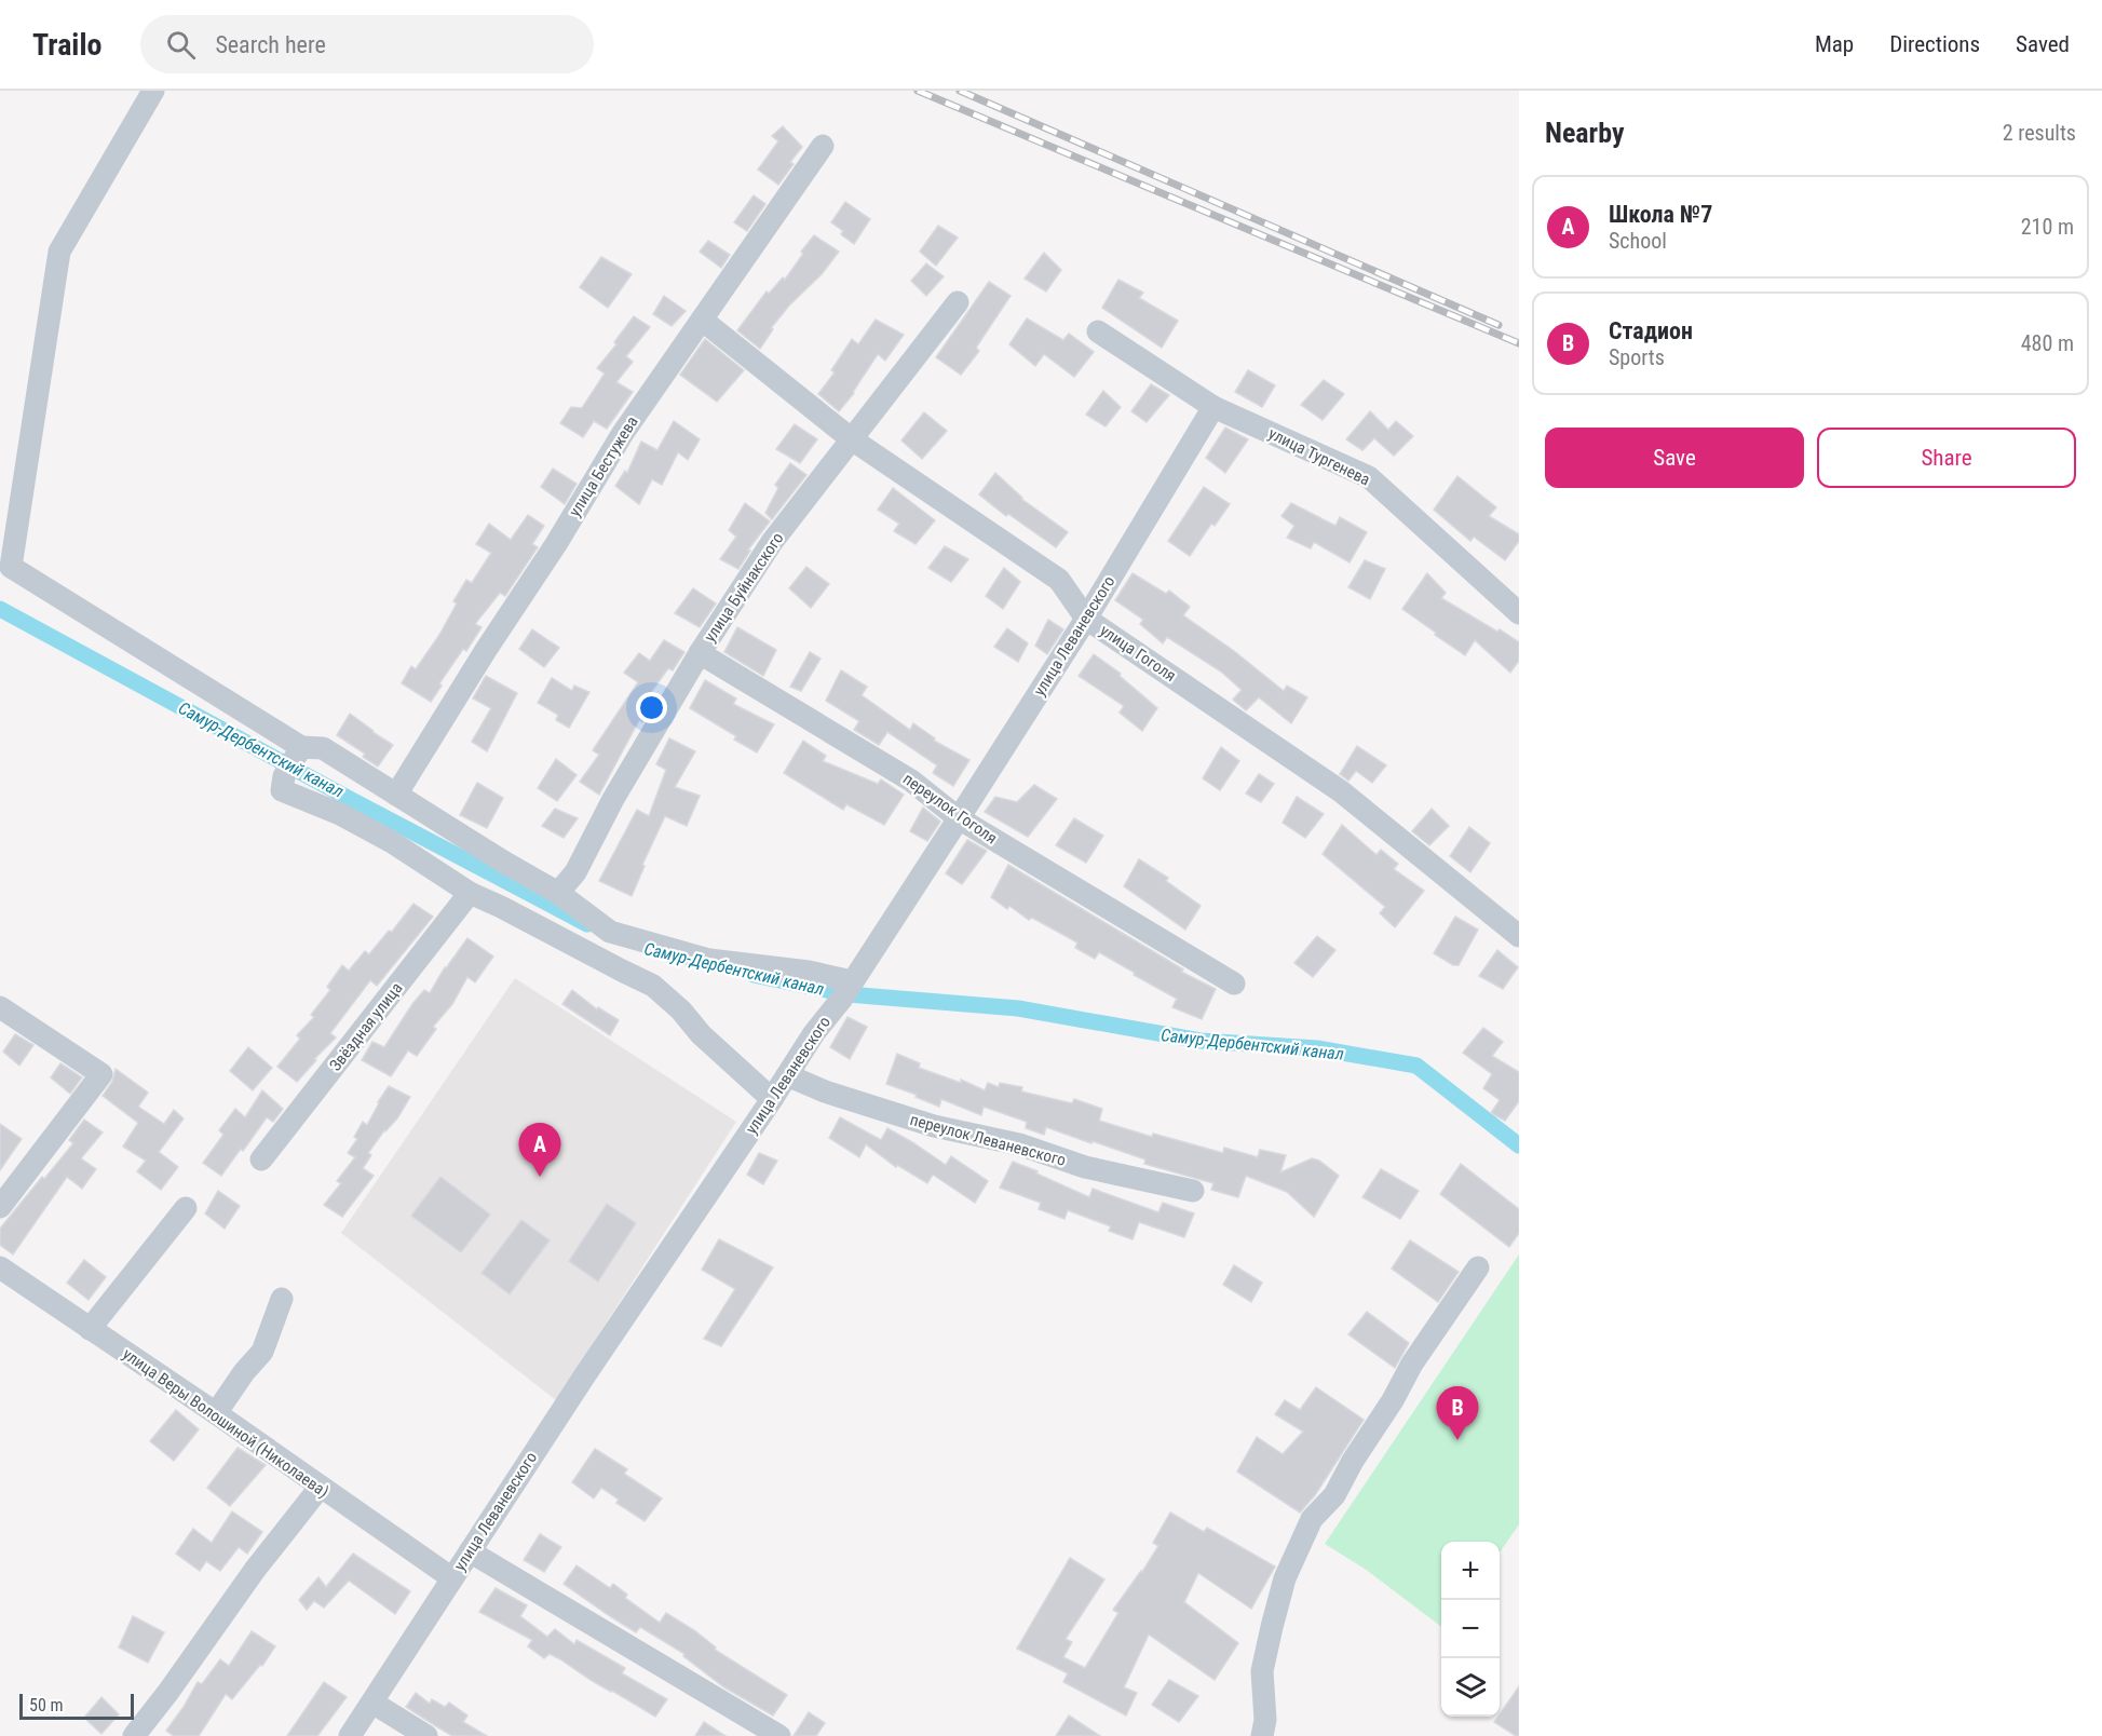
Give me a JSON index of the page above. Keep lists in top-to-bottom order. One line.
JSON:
{"streets":{"street":["улица Тургенева","улица Бестужева","улица Буйнакского","улица Леваневского","улица Гоголя","переулок Гоголя","Звёздная улица","переулок Леваневского","улица Веры Волошиной (Николаева)"]},"crossings":[["улица Тургенева","улица Леваневского"],["улица Бестужева","улица Гоголя"],["улица Буйнакского","улица Гоголя"],["улица Буйнакского","переулок Гоголя"],["улица Леваневского","улица Гоголя"],["улица Леваневского","переулок Гоголя"],["улица Леваневского","переулок Леваневского"],["улица Леваневского","улица Веры Волошиной (Николаева)"]],"water":["Самур-Дербентский канал"],"scale_bar":"50 m","page":{"header":"Trailo","search":"Search here","nav":["Map","Directions","Saved"],"heading":["Nearby","2 results"],"list":[{"mark":"A","name":"Школа №7","note":"School","value":"210 m"},{"mark":"B","name":"Стадион","note":"Sports","value":"480 m"}],"buttons":["Save","Share"],"pins":["A","B"],"map_buttons":["+","−"],"scale":"50 m"}}
